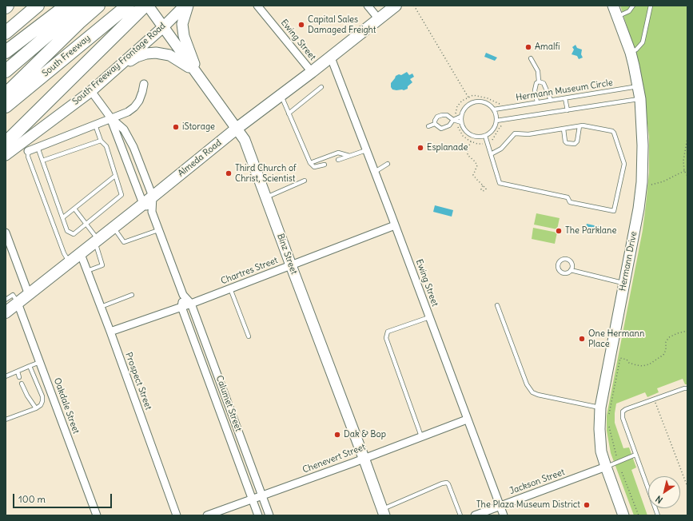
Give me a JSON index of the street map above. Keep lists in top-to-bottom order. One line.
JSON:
{"streets":{"highway":["South Freeway"],"main road":["South Freeway Frontage Road","Almeda Road","Binz Street","Hermann Drive"],"street":["Ewing Street","Chartres Street","Prospect Street","Calumet Street","Oakdale Street","Chenevert Street","Jackson Street"],"lane":["Hermann Museum Circle"]},"crossings":[["Ewing Street","Almeda Road"],["Ewing Street","Chartres Street"],["Ewing Street","Chenevert Street"],["Ewing Street","Jackson Street"],["South Freeway Frontage Road","Binz Street"],["Hermann Museum Circle","Hermann Drive"],["Almeda Road","Binz Street"],["Almeda Road","Prospect Street"],["Almeda Road","Calumet Street"],["Almeda Road","Oakdale Street"],["Binz Street","Chartres Street"],["Binz Street","Chenevert Street"],["Hermann Drive","Jackson Street"],["Chartres Street","Prospect Street"],["Chartres Street","Calumet Street"],["Calumet Street","Chenevert Street"]],"places":["Capital Sales Damaged Freight","Amalfi","iStorage","Esplanade","Third Church of Christ, Scientist","The Parklane","One Hermann Place","Dak & Bop","The Plaza Museum District"],"scale_bar":"100 m","north":"bottom left"}
